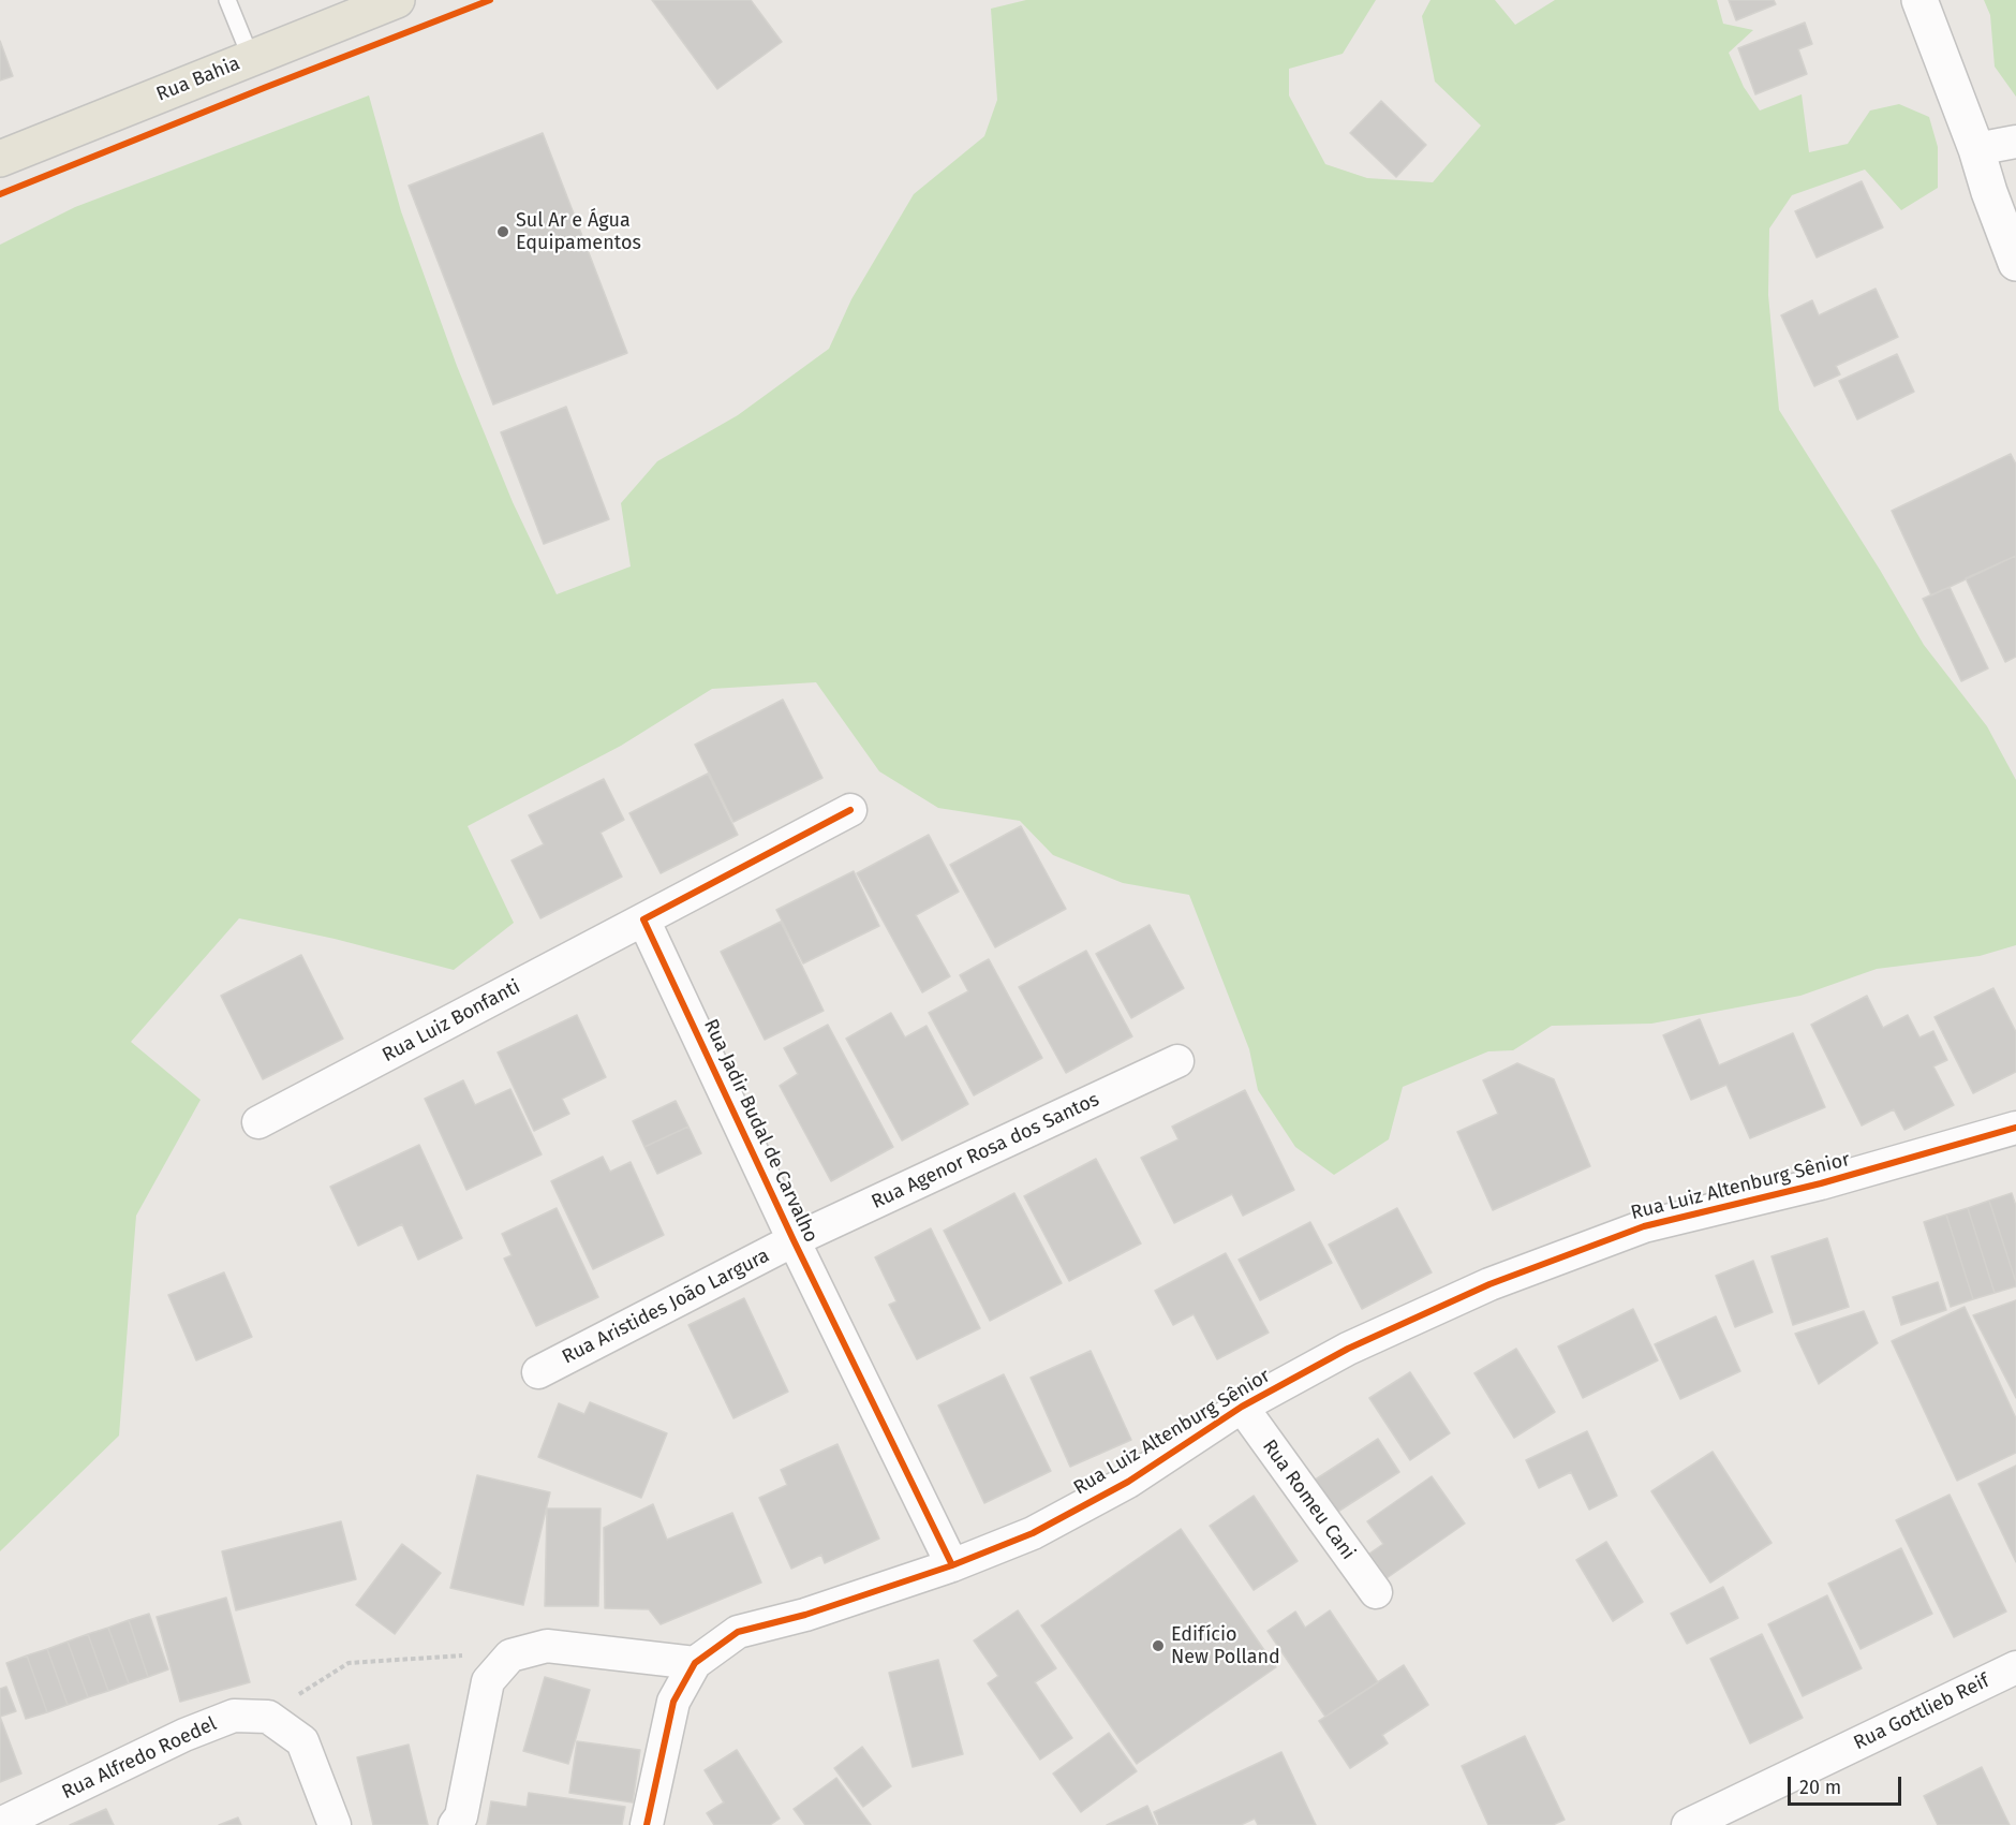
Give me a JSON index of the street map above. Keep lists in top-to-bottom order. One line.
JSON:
{"streets":{"main road":["Rua Bahia"],"street":["Rua Luiz Bonfanti","Rua Jadir Budal de Carvalho","Rua Agenor Rosa dos Santos","Rua Luiz Altenburg Sênior","Rua Aristides João Largura","Rua Romeu Cani","Rua Gottlieb Reif","Rua Alfredo Roedel"]},"crossings":[["Rua Luiz Bonfanti","Rua Jadir Budal de Carvalho"],["Rua Jadir Budal de Carvalho","Rua Agenor Rosa dos Santos"],["Rua Jadir Budal de Carvalho","Rua Luiz Altenburg Sênior"],["Rua Jadir Budal de Carvalho","Rua Aristides João Largura"],["Rua Agenor Rosa dos Santos","Rua Aristides João Largura"],["Rua Luiz Altenburg Sênior","Rua Romeu Cani"]],"places":["Sul Ar e Água Equipamentos","Edifício New Polland"],"scale_bar":"20 m"}
